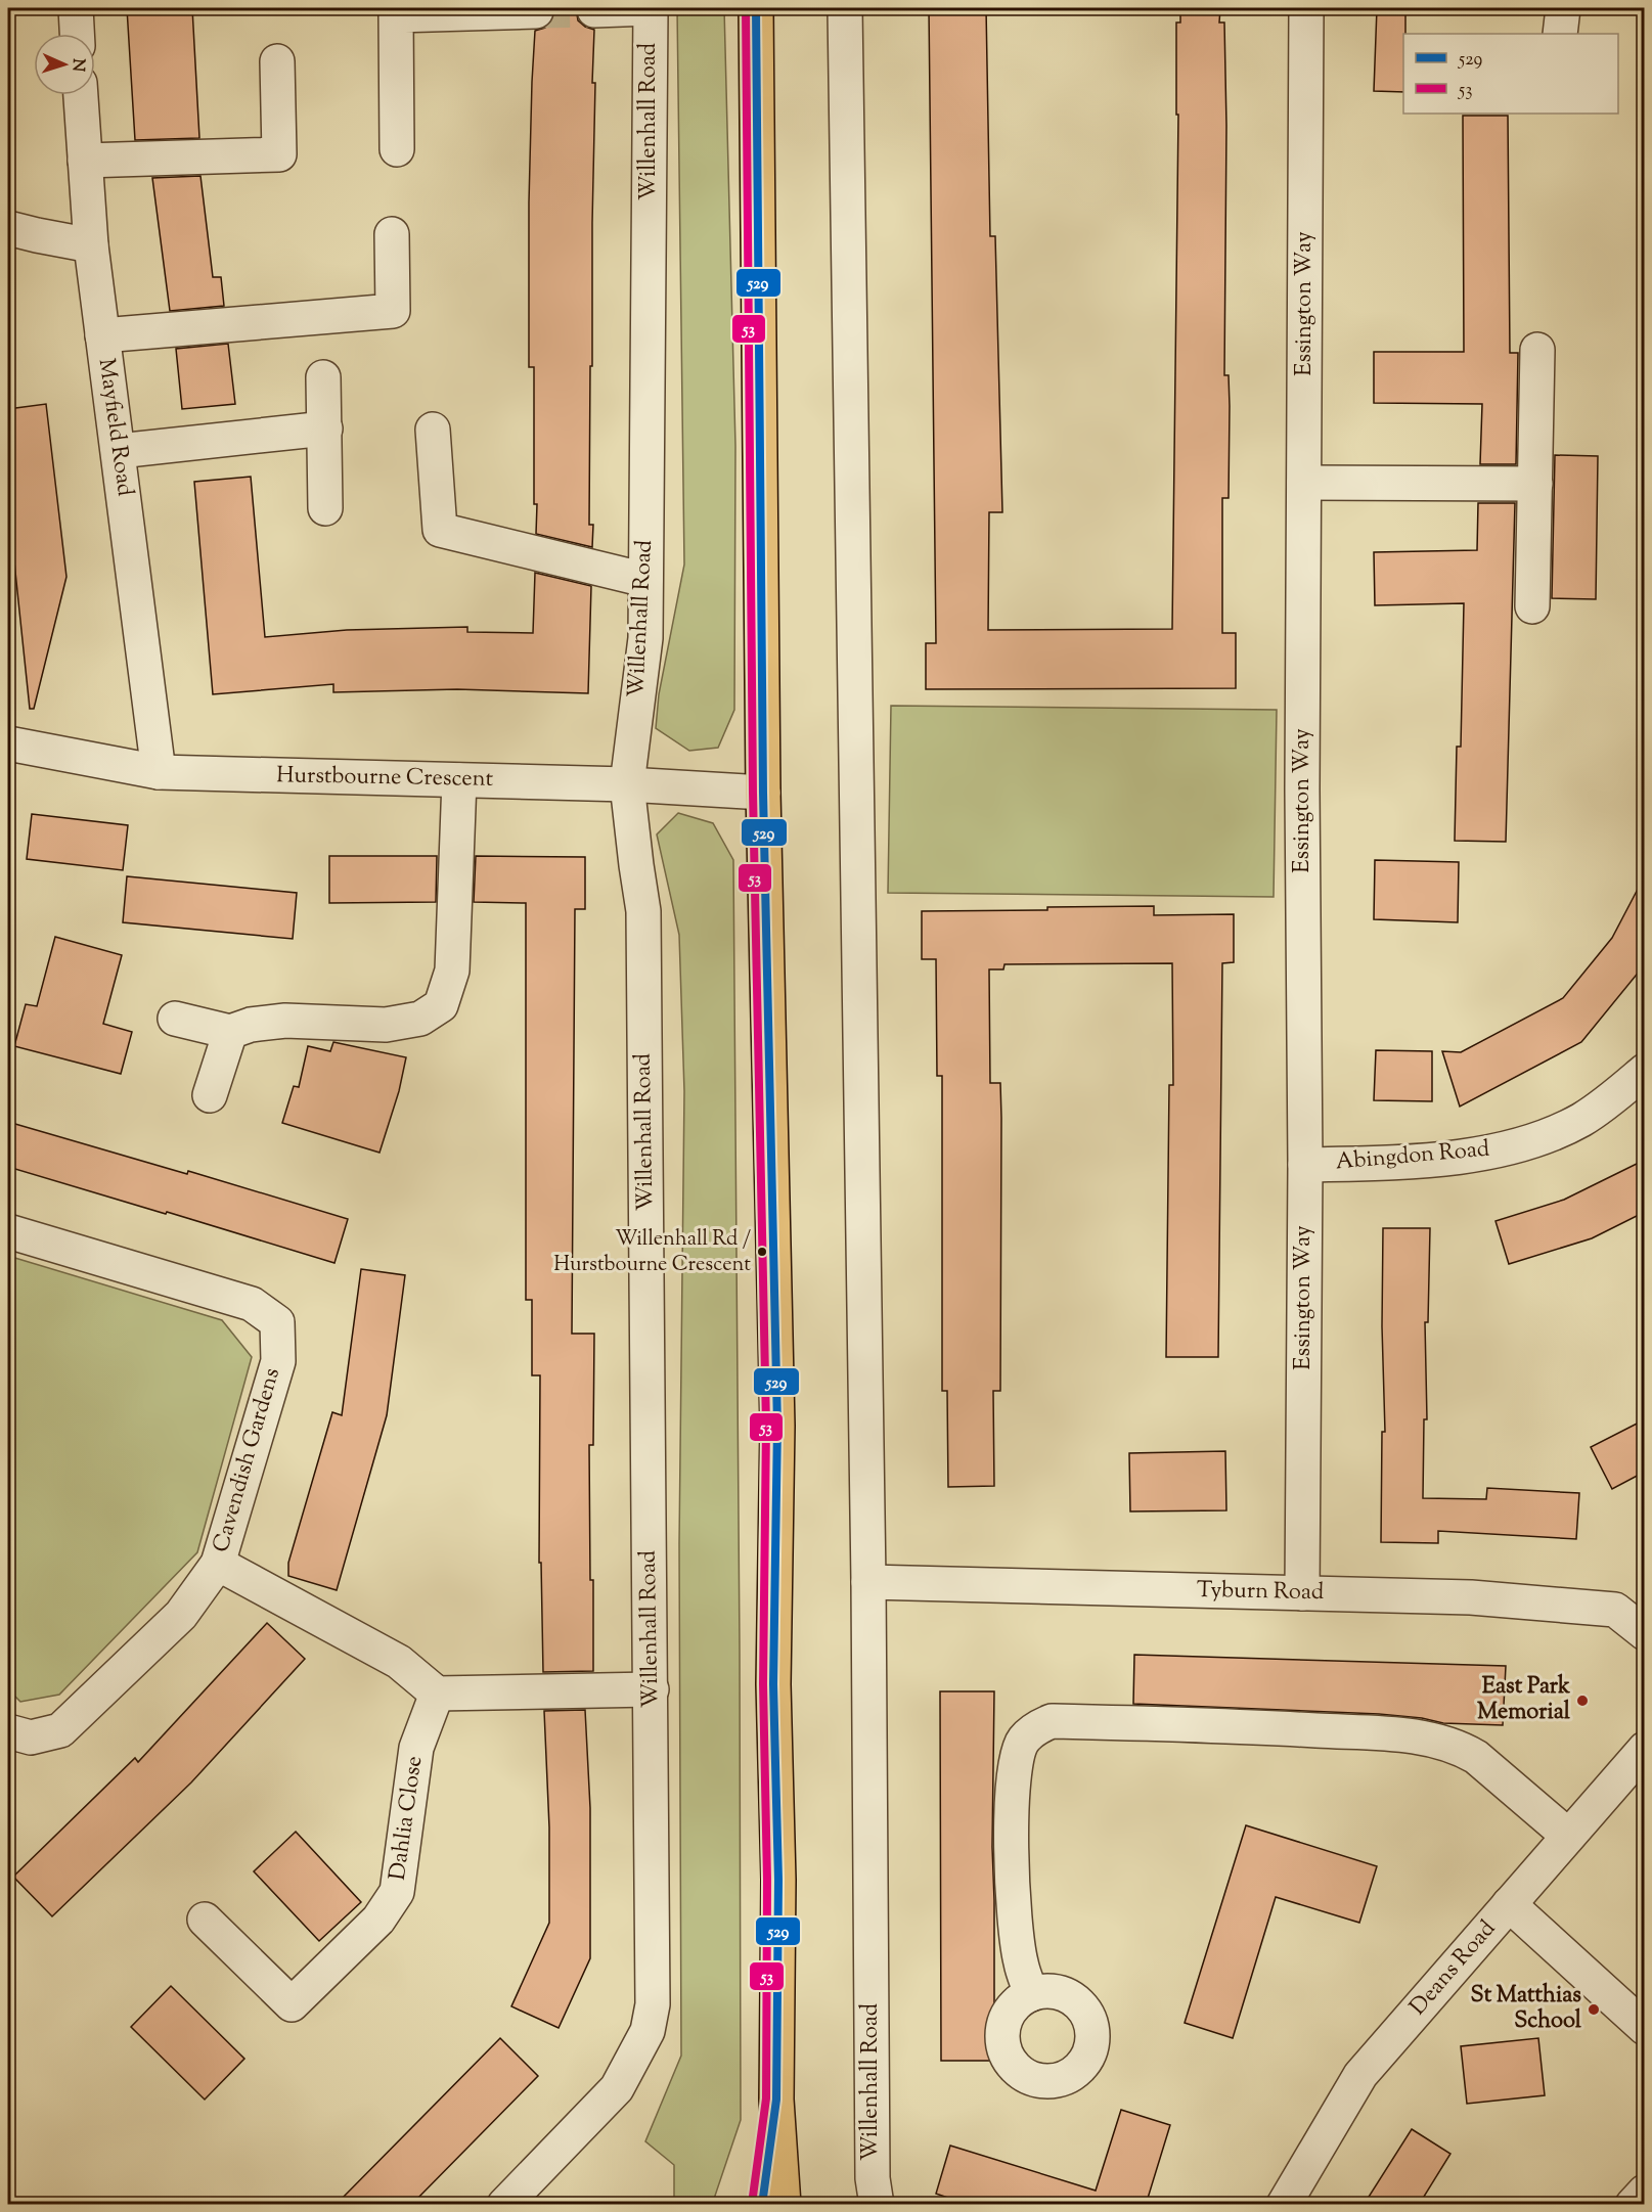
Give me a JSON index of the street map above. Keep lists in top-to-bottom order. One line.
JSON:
{"streets":{"street":["Willenhall Road","Essington Way","Mayfield Road","Hurstbourne Crescent","Abingdon Road","Cavendish Gardens","Tyburn Road","Dahlia Close","Deans Road"]},"crossings":[["Willenhall Road","Hurstbourne Crescent"],["Willenhall Road","Tyburn Road"],["Essington Way","Abingdon Road"],["Essington Way","Tyburn Road"],["Mayfield Road","Hurstbourne Crescent"]],"places":["Willenhall Rd / Hurstbourne Crescent","East Park Memorial","St Matthias School"],"lines":["transit line 529","transit line 53"],"legend":["529","53"],"north":"right"}
